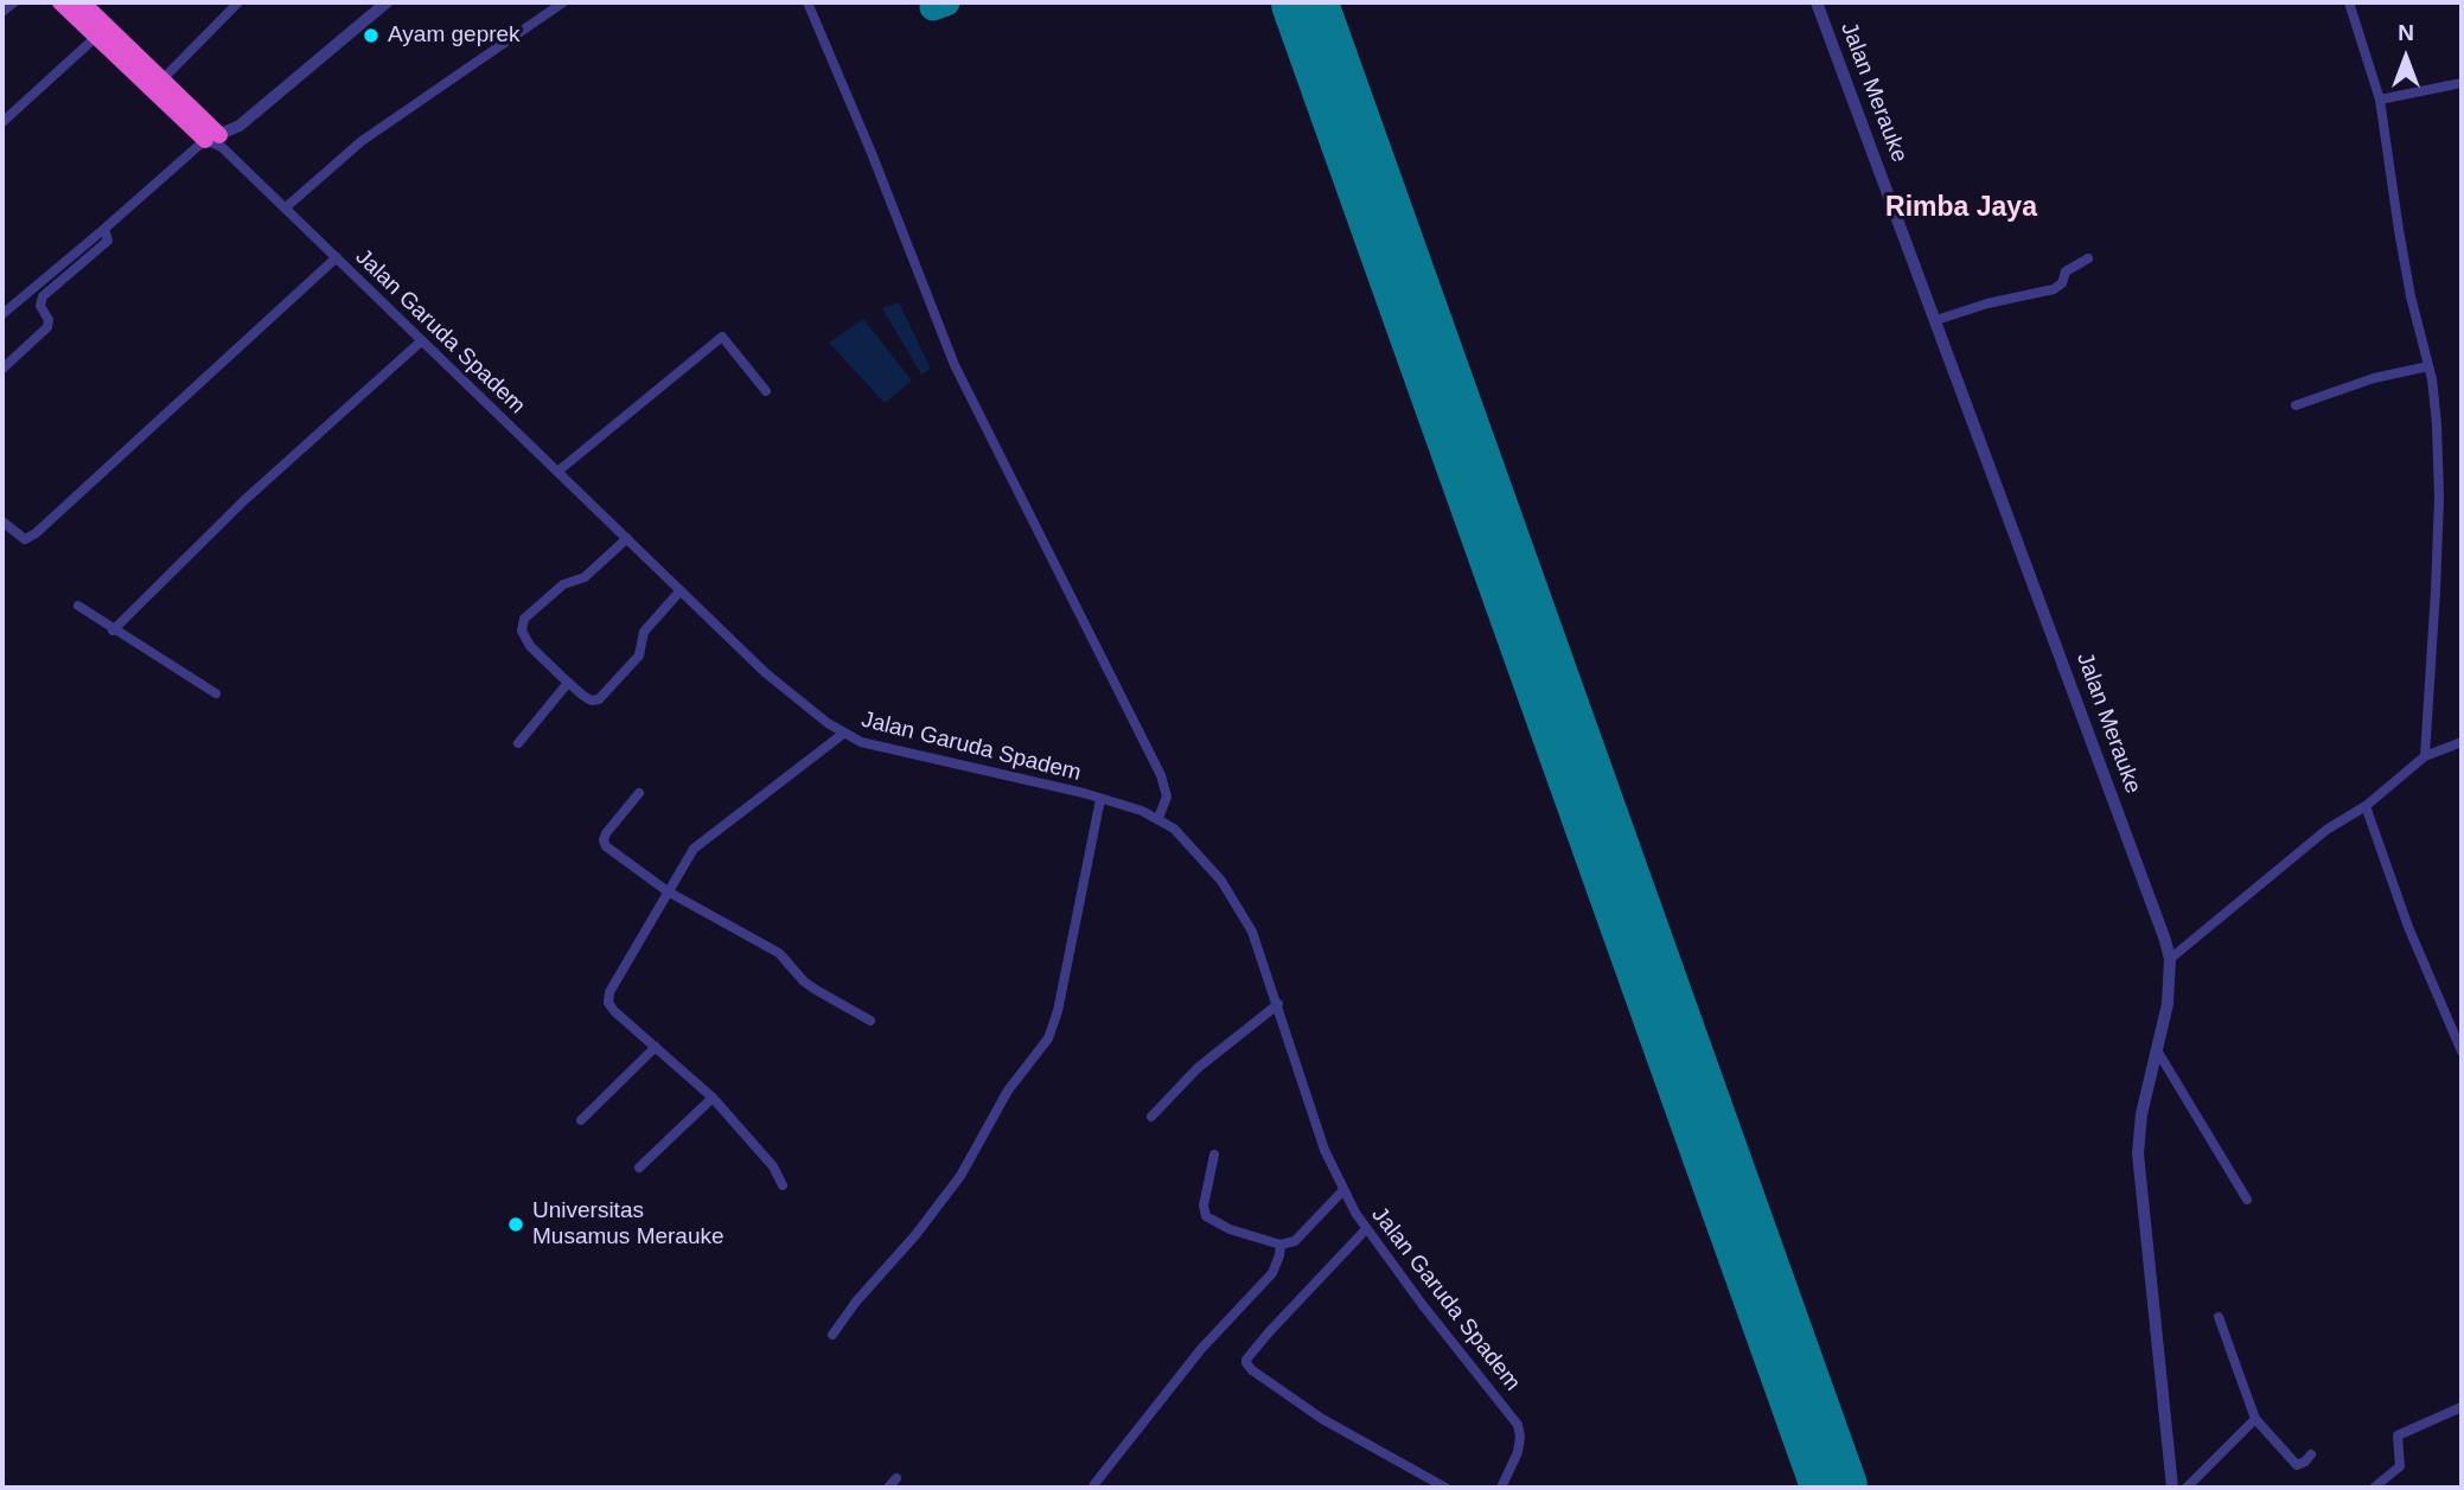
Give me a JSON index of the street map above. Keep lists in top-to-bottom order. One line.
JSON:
{"streets":{"street":["Jalan Merauke","Jalan Garuda Spadem"]},"districts":["Rimba Jaya"],"places":["Ayam geprek","Universitas Musamus Merauke"],"north":"top"}
